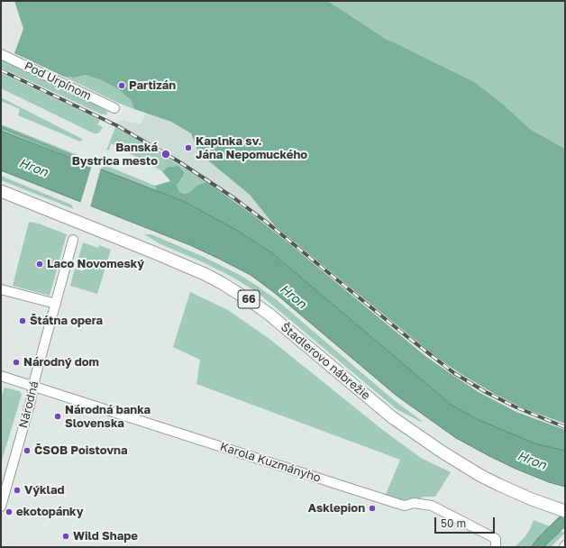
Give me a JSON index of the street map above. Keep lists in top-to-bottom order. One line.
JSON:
{"streets":{"main road":["66","Štadlerovo nábrežie"],"street":["Pod Urpínom","Národná","Karola Kuzmányho"]},"crossings":[["Národná","Karola Kuzmányho"]],"water":["Hron"],"places":["Partizán","Kaplnka sv. Jána Nepomuckého","Banská Bystrica mesto","Laco Novomeský","Štátna opera","Národný dom","Národná banka Slovenska","ČSOB Poistovna","Výklad","Asklepion","ekotopánky","Wild Shape"],"scale_bar":"50 m"}
